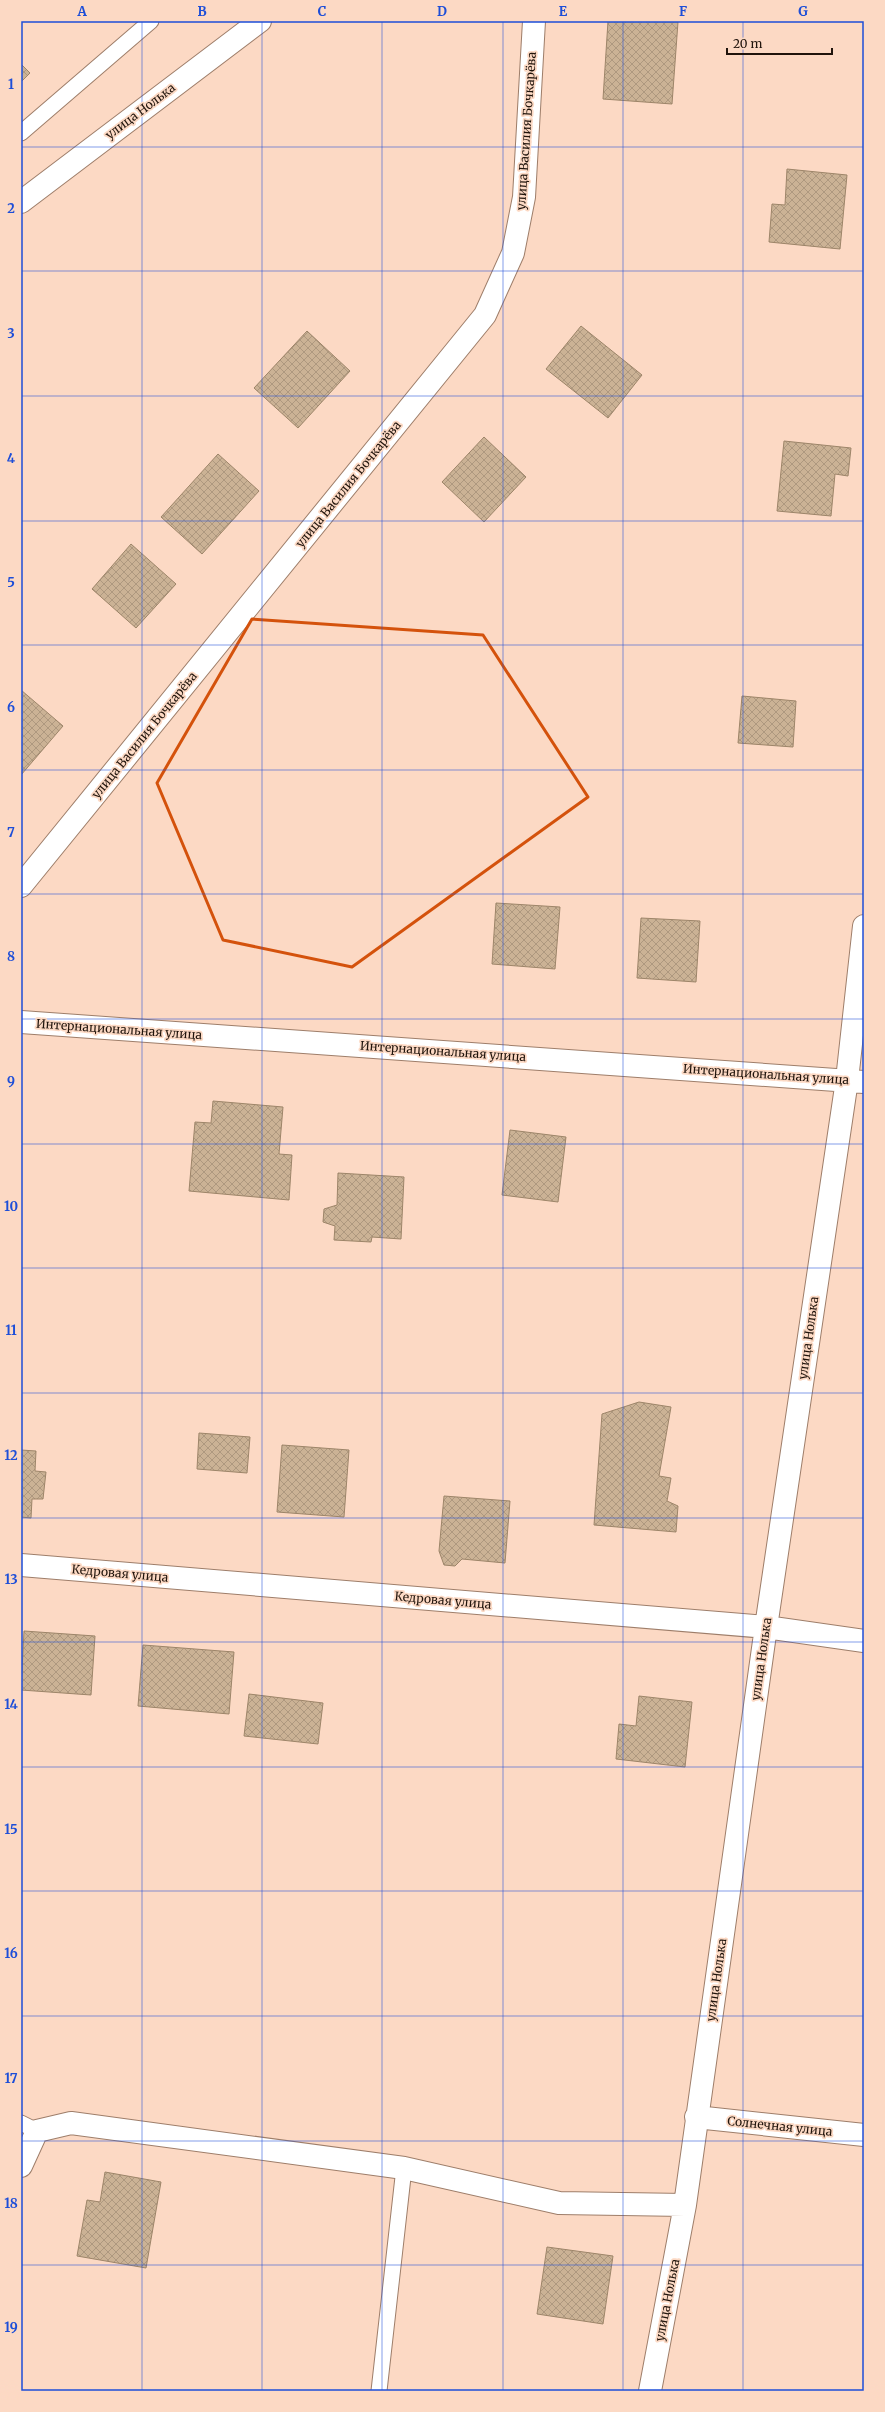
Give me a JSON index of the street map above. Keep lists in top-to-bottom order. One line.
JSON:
{"streets":{"street":["улица Нолька","улица Василия Бочкарёва","Интернациональная улица","Кедровая улица","Солнечная улица"]},"crossings":[["улица Нолька","Интернациональная улица"],["улица Нолька","Кедровая улица"],["улица Нолька","Солнечная улица"]],"scale_bar":"20 m","grid":{"columns":["A","B","C","D","E","F","G"],"rows":["1","2","3","4","5","6","7","8","9","10","11","12","13","14","15","16","17","18","19"]}}
